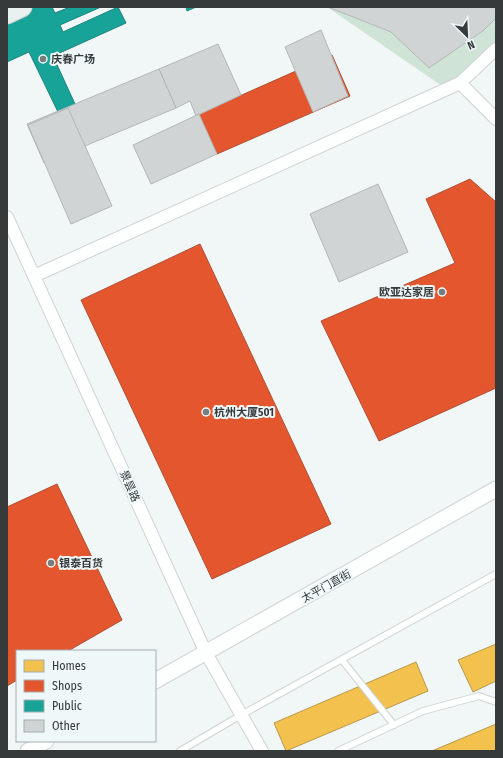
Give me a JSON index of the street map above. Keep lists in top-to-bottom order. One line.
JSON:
{"streets":{"street":["景昙路","太平门直街"]},"crossings":[["景昙路","太平门直街"]],"places":["庆春广场","欧亚达家居","杭州大厦501","银泰百货"],"legend":["Homes","Shops","Public","Other"],"north":"bottom right"}
